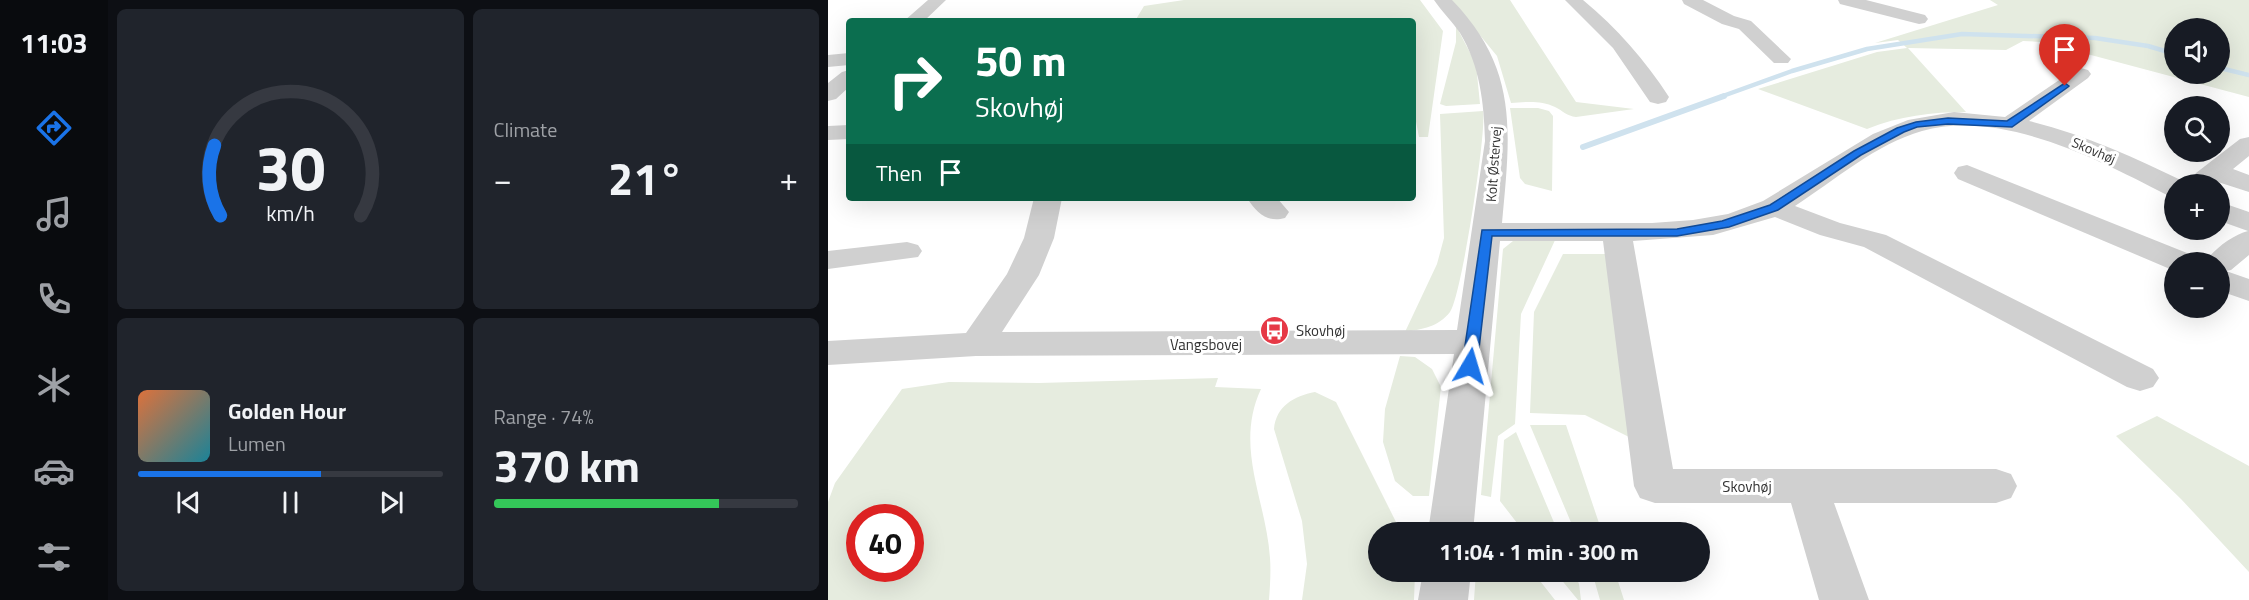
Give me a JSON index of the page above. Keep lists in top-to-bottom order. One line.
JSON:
{"streets":{"street":["Skovhøj","Kolt Østervej","Vangsbovej"]},"crossings":[["Skovhøj","Kolt Østervej"],["Kolt Østervej","Vangsbovej"]],"places":{"bus stop":["Skovhøj"]},"page":{"tabs":"11:03","tile":["Climate",["Range · 74%","370 km"]],"map_buttons":["+","−"],"turn":["50 m","Skovhøj"],"then":"Then","heat":["−","21°","+"],"song":["Golden Hour","Lumen"],"limit":"40","trip":"11:04 · 1 min · 300 m","gauge":["30","km/h"]}}
